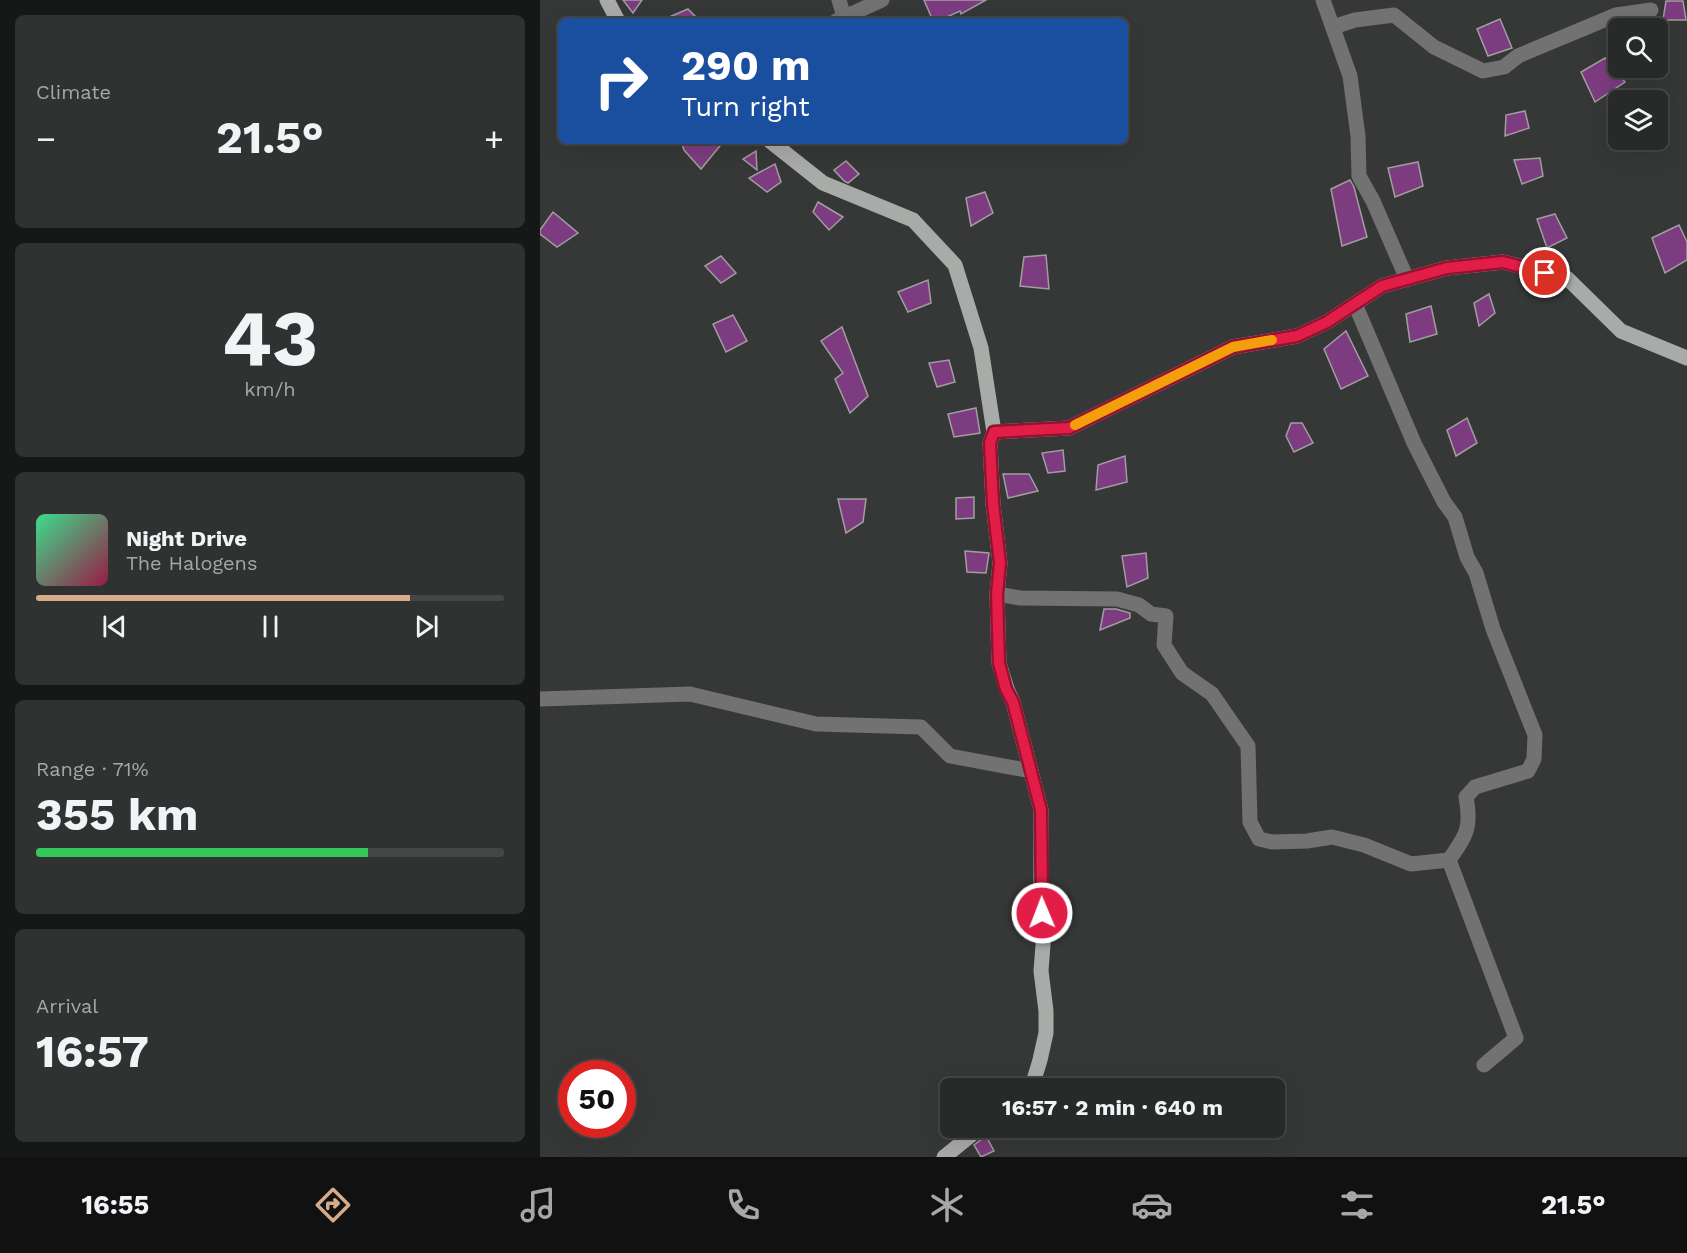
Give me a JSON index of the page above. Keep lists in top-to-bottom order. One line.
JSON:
{"page":{"tile":["Climate",["43","km/h"],["Range · 71%","355 km"],["Arrival","16:57"]],"turn":["290 m","Turn right"],"heat":["−","21.5°","+"],"song":["Night Drive","The Halogens"],"limit":"50","trip":"16:57 · 2 min · 640 m","tabs":["16:55","21.5°"]}}
